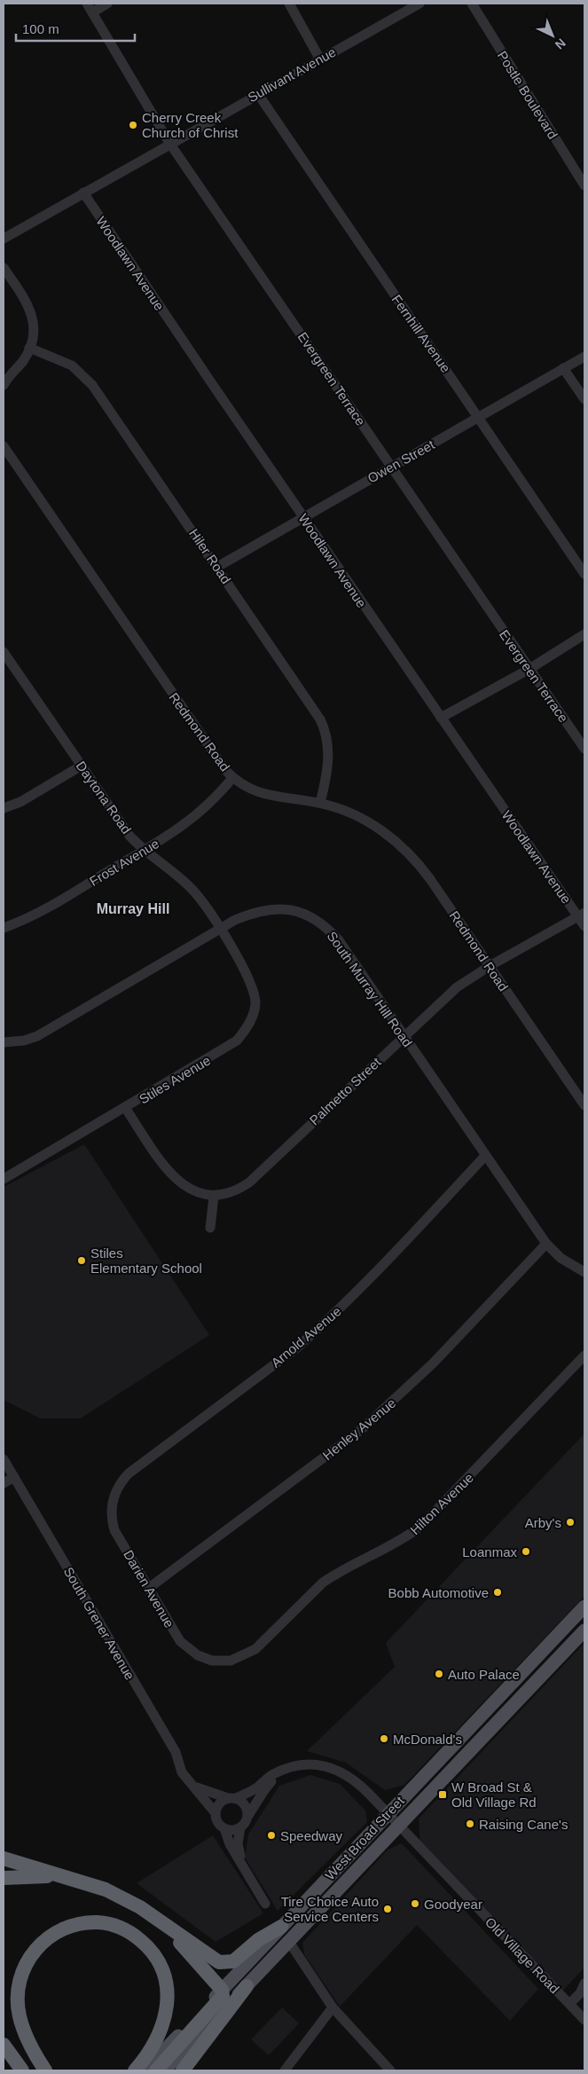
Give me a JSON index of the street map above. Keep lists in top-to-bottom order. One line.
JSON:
{"streets":{"main road":["West Broad Street"],"street":["Sullivant Avenue","Postle Boulevard","Woodlawn Avenue","Fernhill Avenue","Evergreen Terrace","Owen Street","Hiler Road","Redmond Road","Daytona Road","Frost Avenue","South Murray Hill Road","Stiles Avenue","Palmetto Street","Arnold Avenue","Henley Avenue","Hilton Avenue","Darien Avenue","South Grener Avenue","Old Village Road"]},"crossings":[["Sullivant Avenue","Woodlawn Avenue"],["Sullivant Avenue","Fernhill Avenue"],["Sullivant Avenue","Evergreen Terrace"],["Woodlawn Avenue","Owen Street"],["Woodlawn Avenue","Palmetto Street"],["Fernhill Avenue","Owen Street"],["Evergreen Terrace","Owen Street"],["Owen Street","Hiler Road"],["Hiler Road","Redmond Road"],["Redmond Road","Frost Avenue"],["Redmond Road","Palmetto Street"],["Daytona Road","Frost Avenue"],["Daytona Road","South Murray Hill Road"],["Daytona Road","Stiles Avenue"],["South Murray Hill Road","Stiles Avenue"],["South Murray Hill Road","Palmetto Street"],["South Murray Hill Road","Arnold Avenue"],["South Murray Hill Road","Henley Avenue"],["Arnold Avenue","Darien Avenue"],["Henley Avenue","Darien Avenue"],["Hilton Avenue","Darien Avenue"],["West Broad Street","Old Village Road"]],"districts":["Murray Hill"],"places":{"other":["Cherry Creek Church of Christ","Stiles Elementary School","Arby's","Loanmax","Bobb Automotive","Auto Palace","McDonald's","Raising Cane's","Speedway","Goodyear","Tire Choice Auto Service Centers"],"transit":["W Broad St & Old Village Rd"]},"scale_bar":"100 m","north":"bottom right"}
